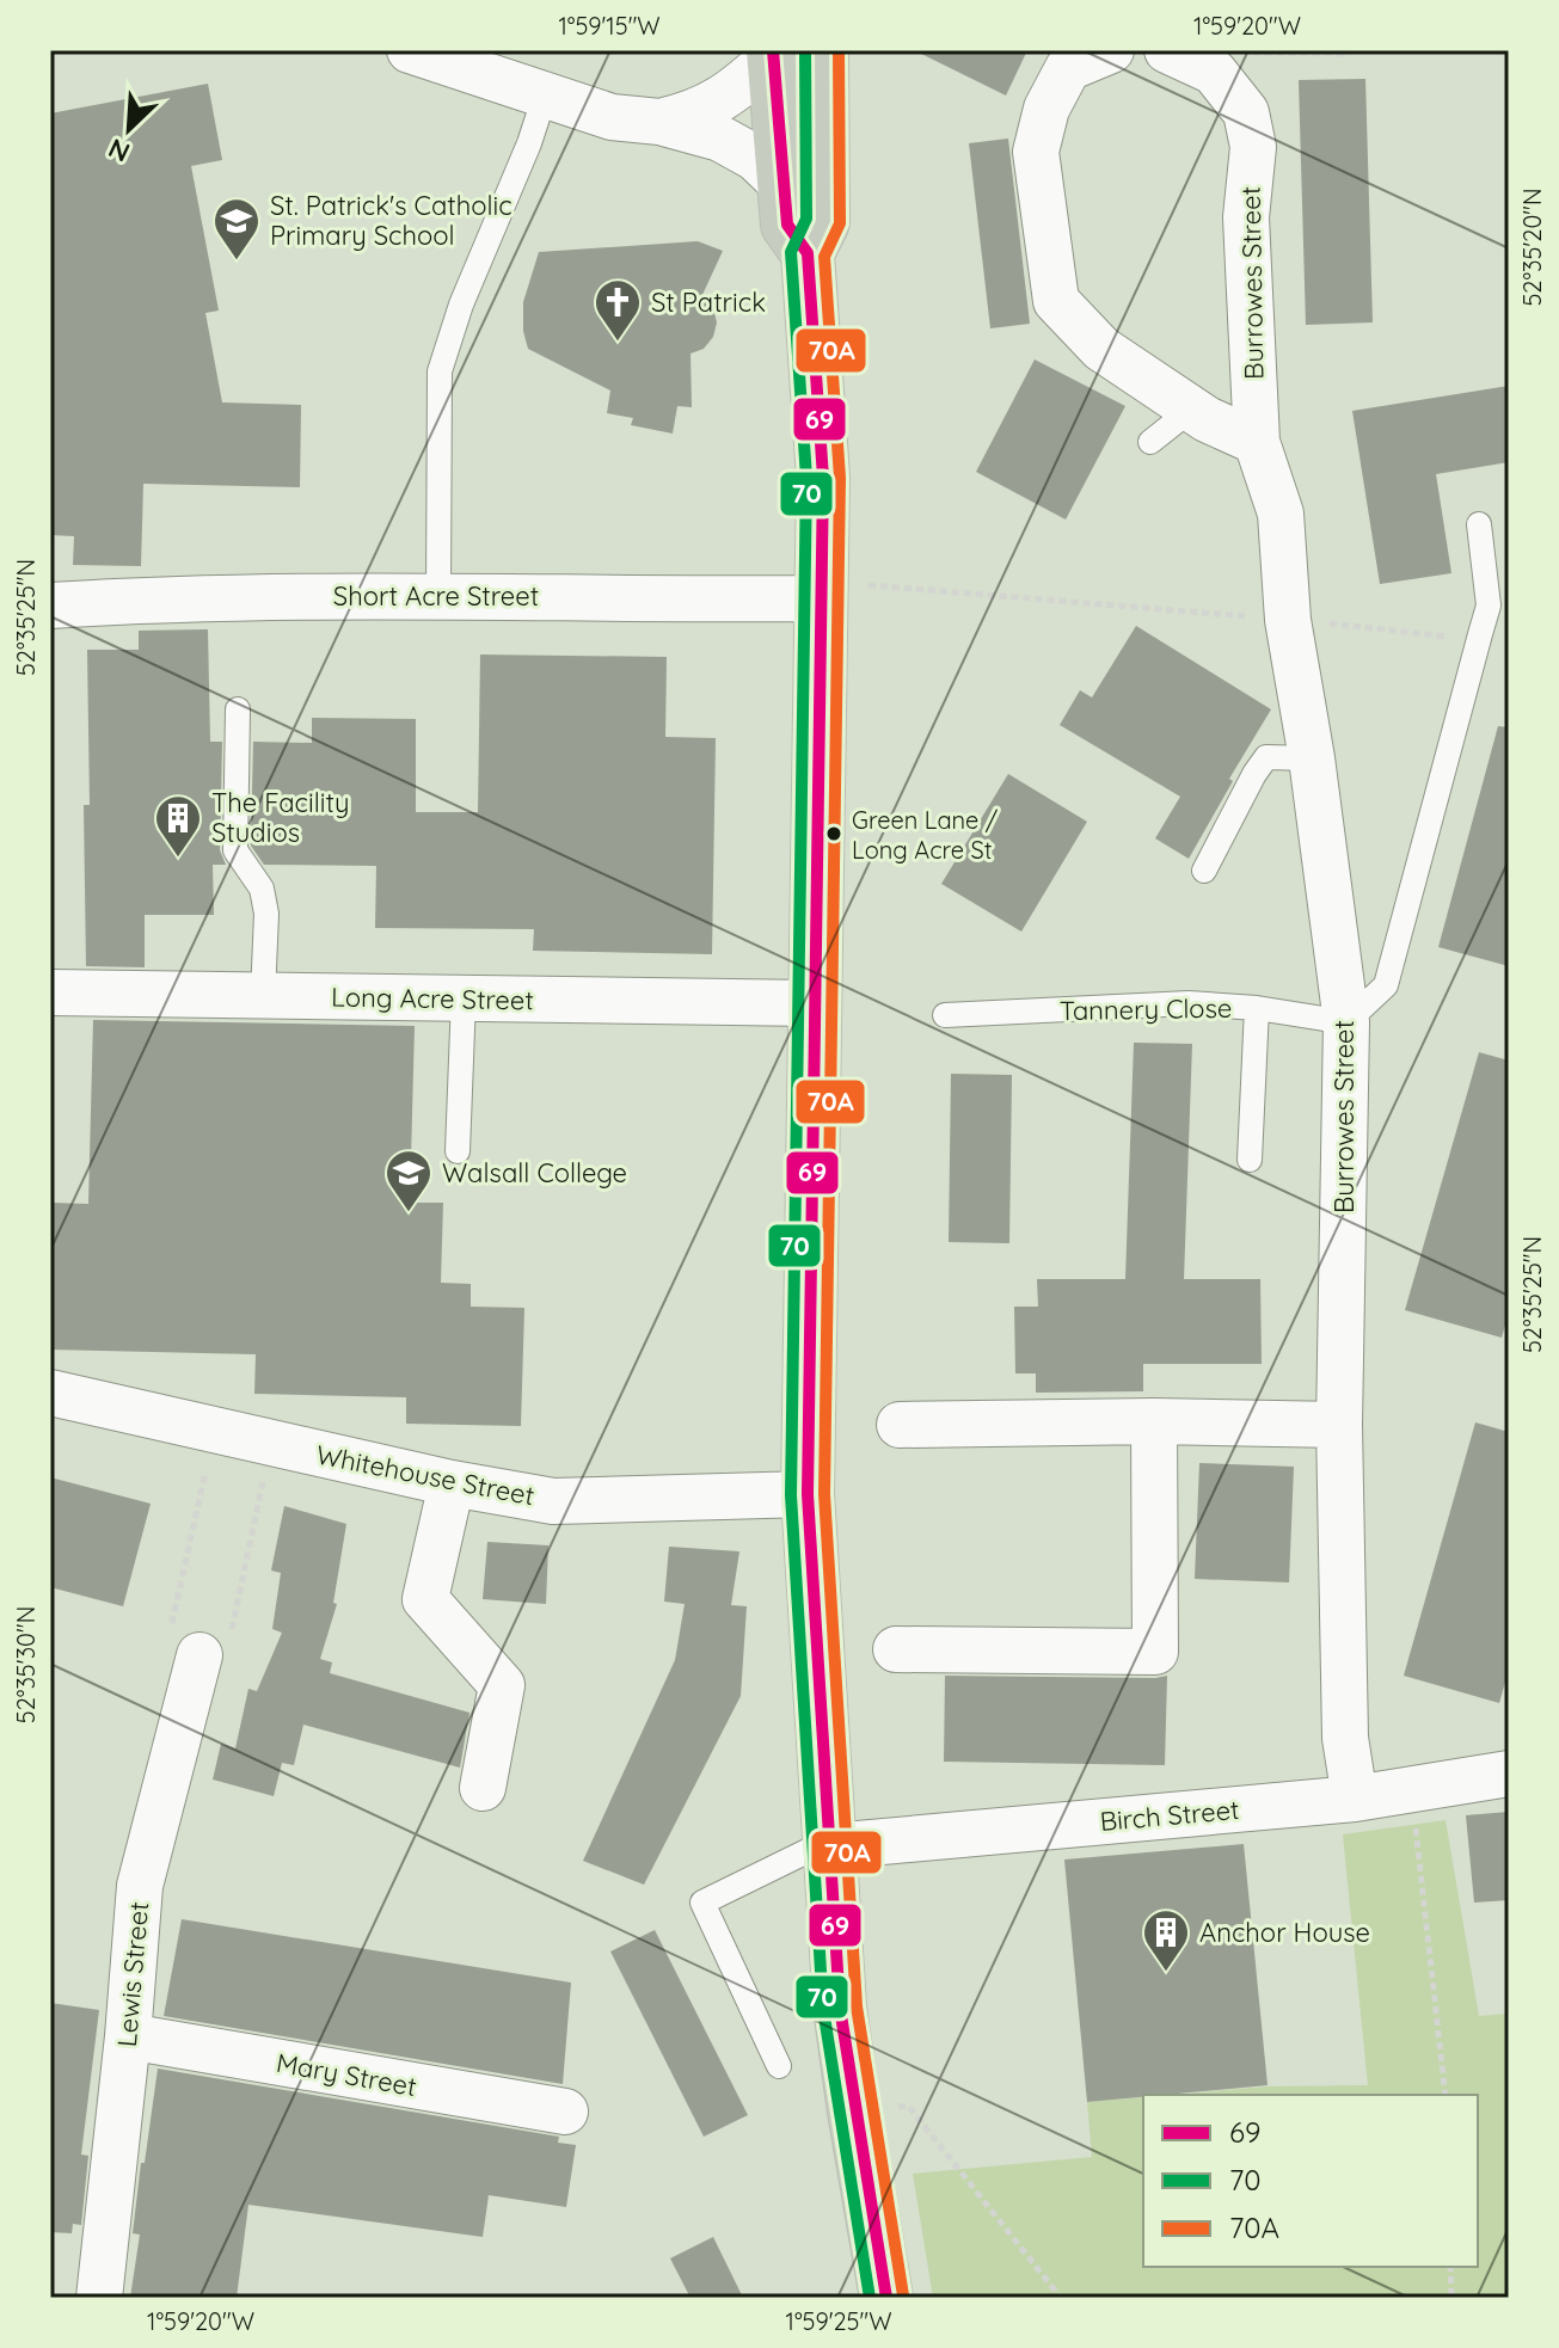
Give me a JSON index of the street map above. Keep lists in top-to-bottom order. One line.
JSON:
{"streets":{"street":["Burrowes Street","Short Acre Street","Long Acre Street","Whitehouse Street","Birch Street","Lewis Street","Mary Street"],"lane":["Tannery Close"]},"crossings":[["Burrowes Street","Tannery Close"],["Burrowes Street","Birch Street"],["Lewis Street","Mary Street"]],"places":{"school or university":["St. Patrick's Catholic Primary School","Walsall College"],"church":["St Patrick"],"other":["Green Lane / Long Acre St"],"building":["The Facility Studios","Anchor House"]},"lines":["transit line 69","transit line 70","transit line 70A"],"legend":["69","70","70A"],"north":"bottom left","coordinates":["1°59'15\"W","1°59'20\"W","52°35'20\"N","52°35'25\"N","52°35'30\"N","1°59'25\"W"]}
